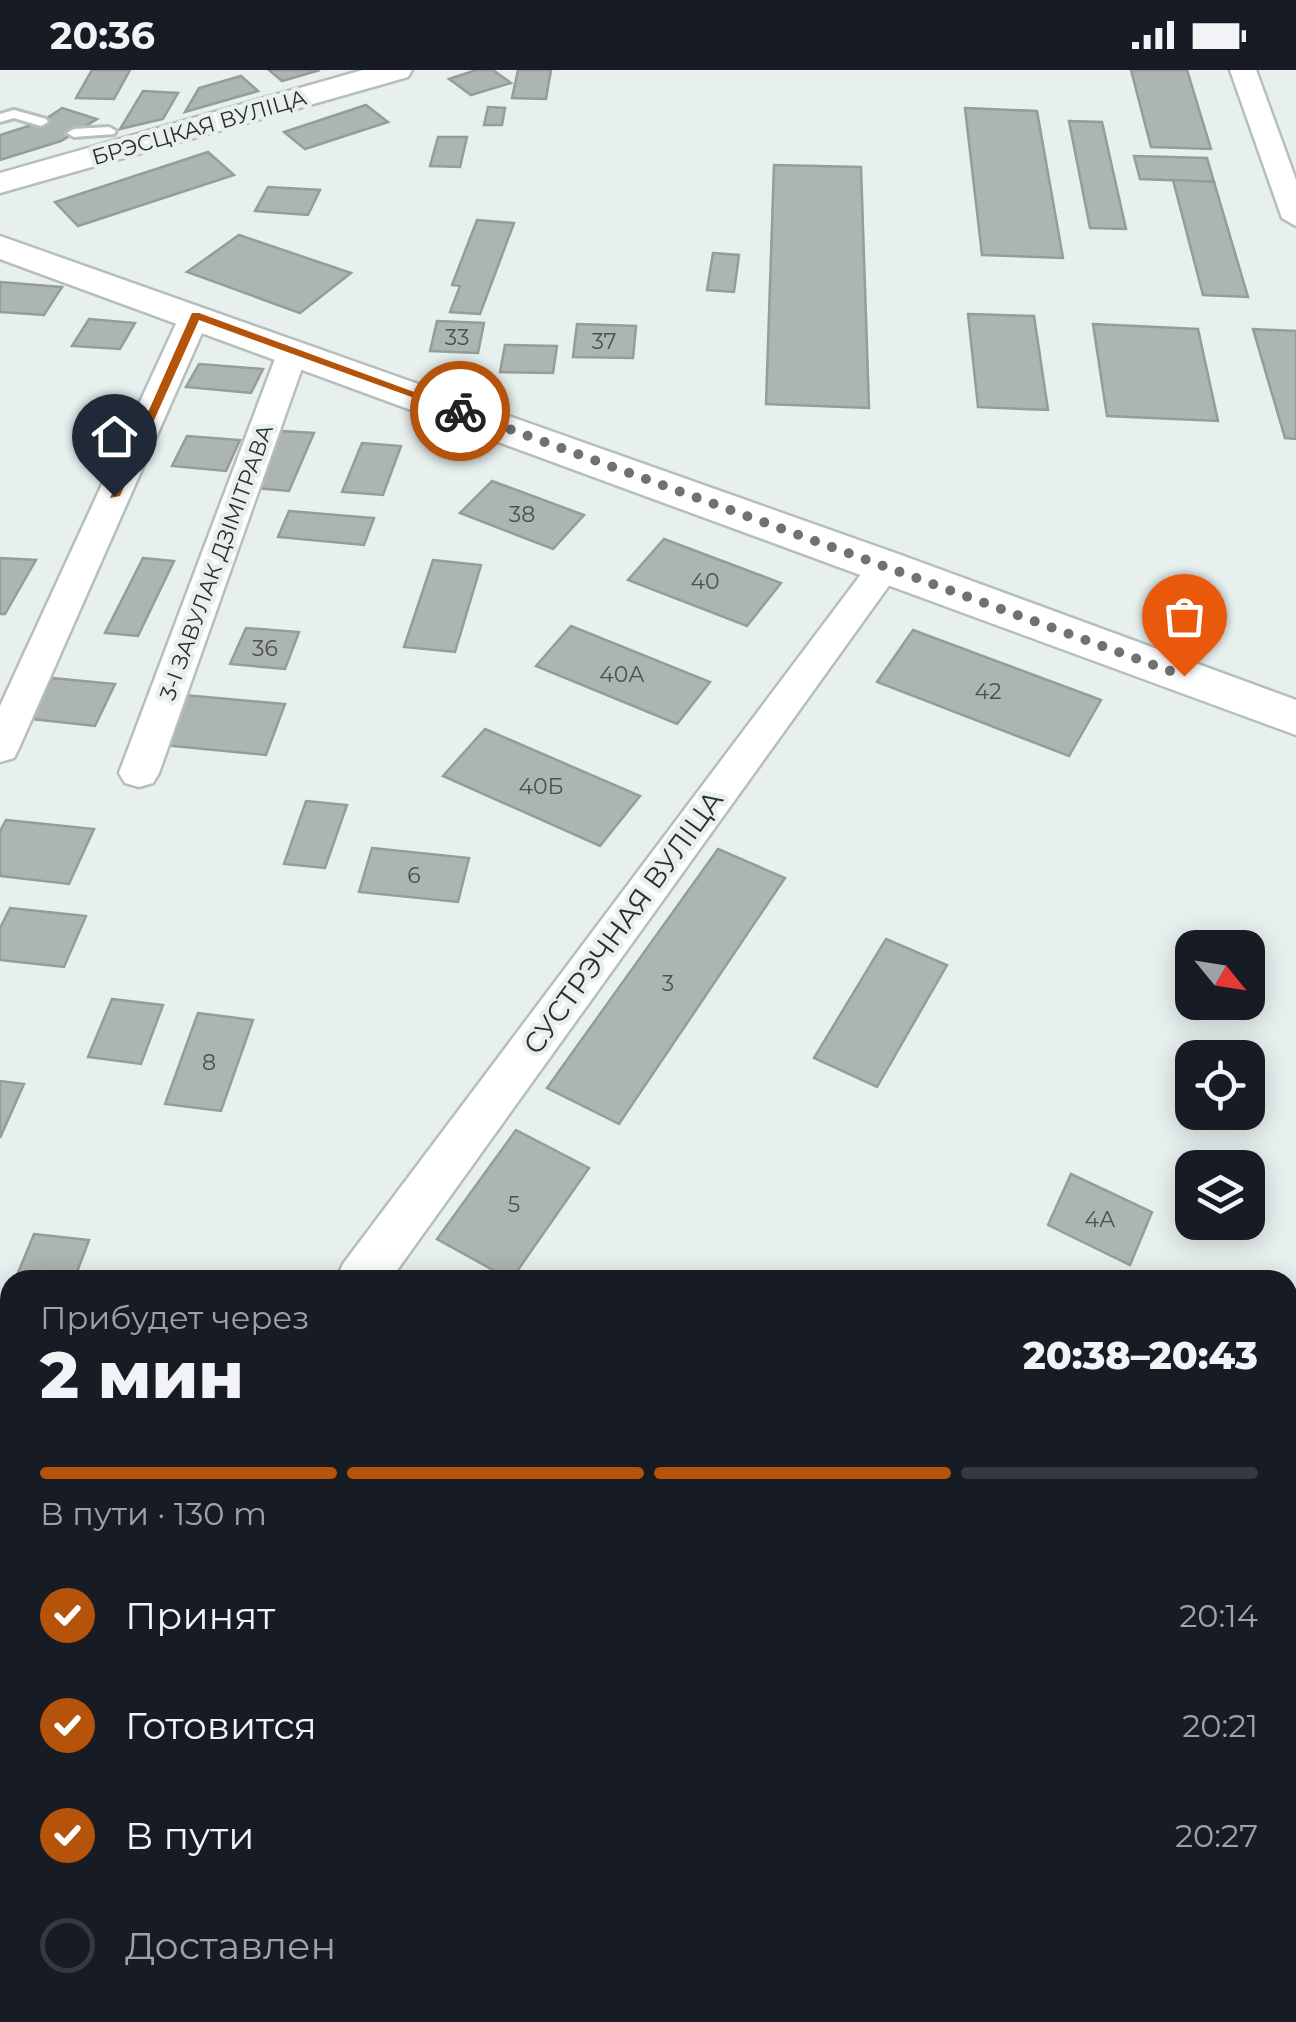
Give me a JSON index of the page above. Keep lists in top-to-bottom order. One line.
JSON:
{"streets":{"street":["БРЭСЦКАЯ ВУЛІЦА","3-І ЗАВУЛАК ДЗІМІТРАВА","СУСТРЭЧНАЯ ВУЛІЦА"]},"house_numbers":["33","37","38","40","36","40А","42","40Б","6","3","8","5","4А"],"north":"bottom right","page":{"status":"20:36","heading":["2 мин","Прибудет через","20:38–20:43"],"bar":"В пути · 130 m","list":[["Принят","20:14"],["Готовится","20:21"],["В пути","20:27"],"Доставлен"]}}
